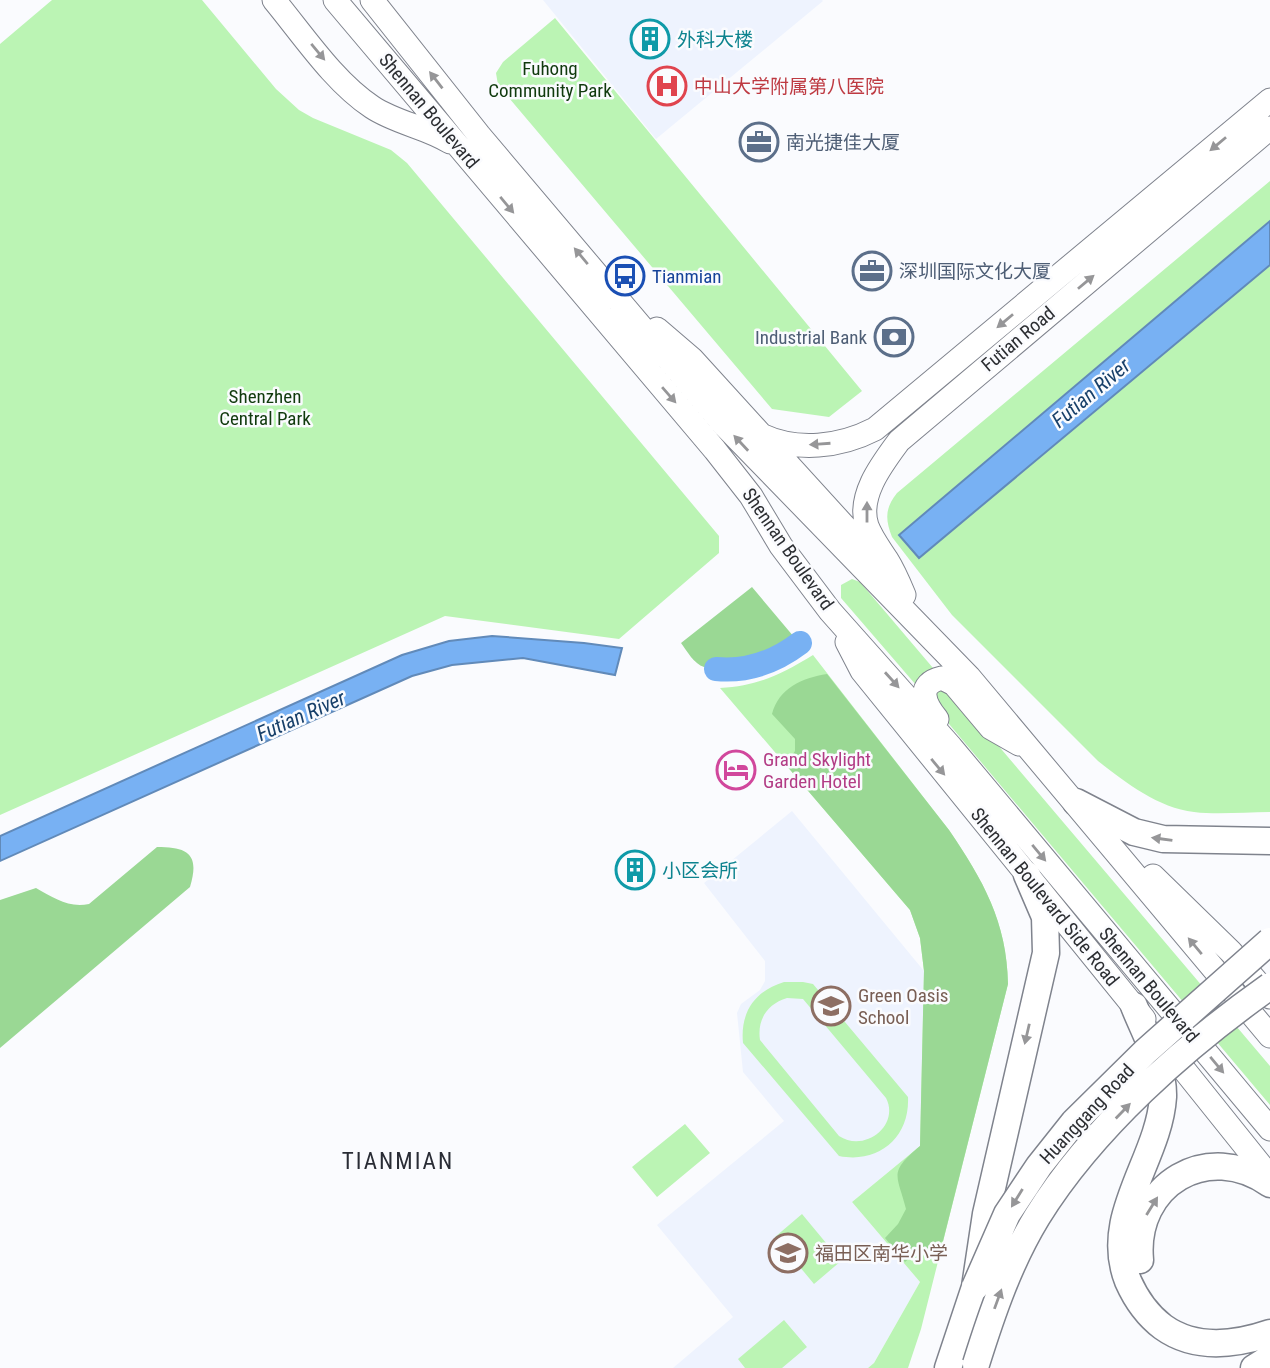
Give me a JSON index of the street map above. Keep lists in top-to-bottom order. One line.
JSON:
{"streets":{"highway":["Huanggang Road"],"main road":["Shennan Boulevard","Futian Road","Shennan Boulevard Side Road"]},"crossings":[["Shennan Boulevard","Shennan Boulevard Side Road"]],"one_way":["Shennan Boulevard Side Road"],"districts":["TIANMIAN"],"water":["Futian River"],"parks":["Fuhong Community Park","Shenzhen Central Park"],"places":{"building":["外科大楼","小区会所"],"hospital":["中山大学附属第八医院"],"office":["南光捷佳大厦","深圳国际文化大厦"],"bus stop":["Tianmian"],"bank":["Industrial Bank"],"hotel":["Grand Skylight Garden Hotel"],"school or university":["Green Oasis School","福田区南华小学"]}}
